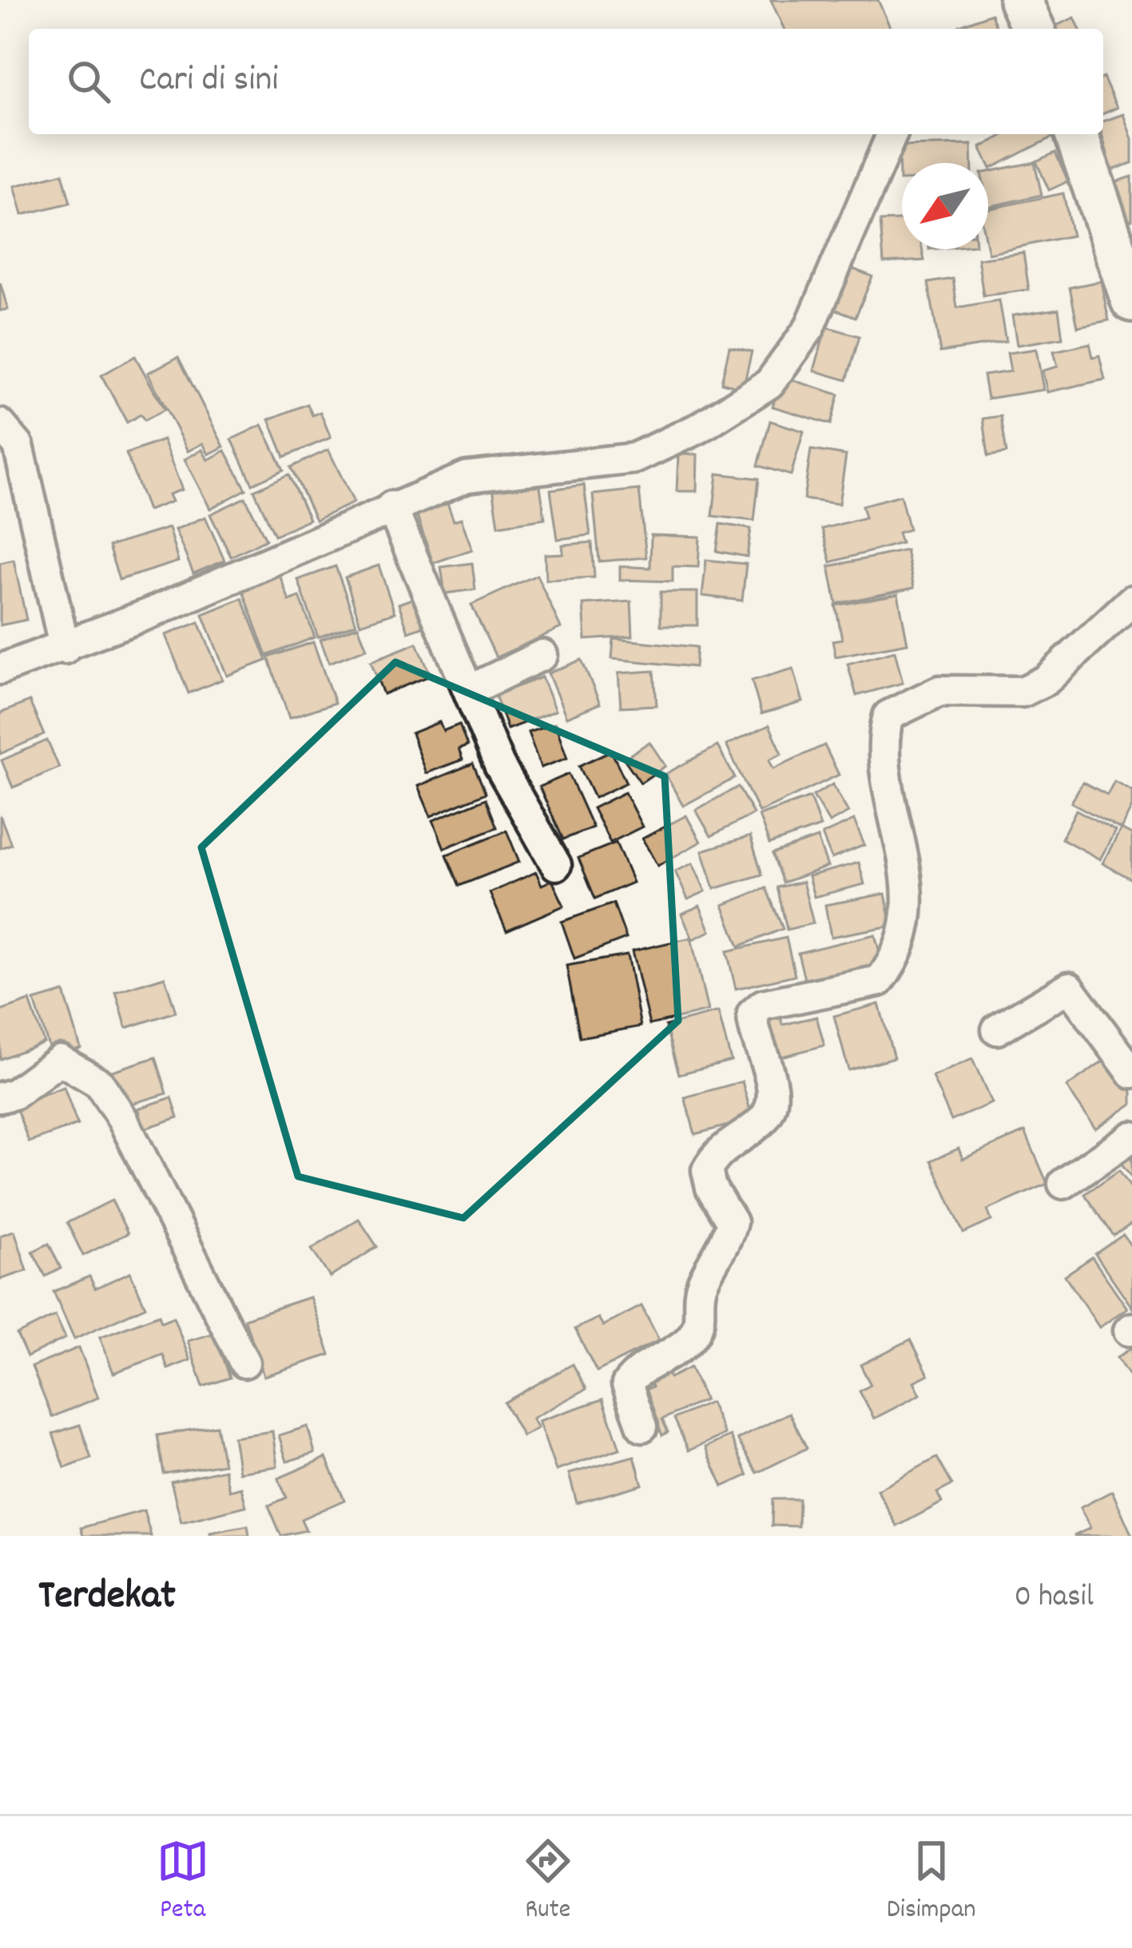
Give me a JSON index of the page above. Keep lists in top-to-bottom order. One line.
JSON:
{"north":"bottom left","page":{"search":"Cari di sini","heading":["Terdekat","0 hasil"],"nav":["Peta","Rute","Disimpan"]}}
